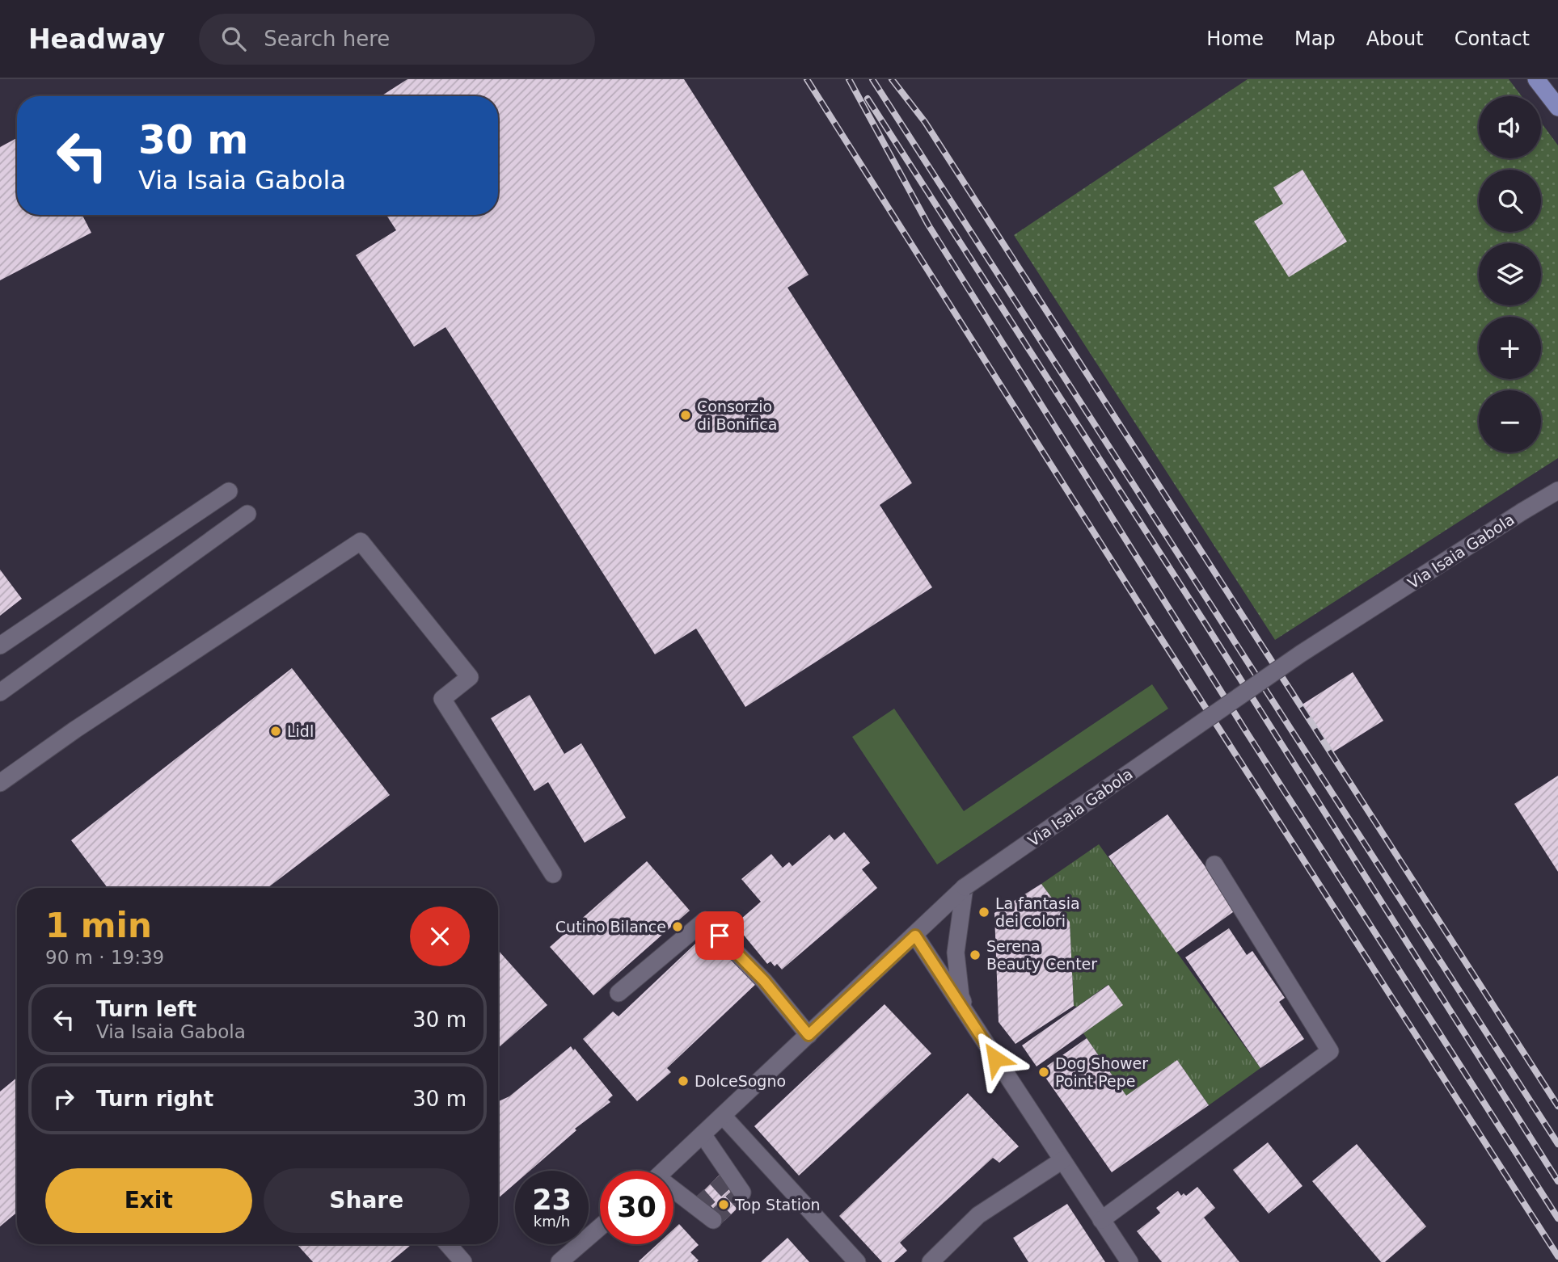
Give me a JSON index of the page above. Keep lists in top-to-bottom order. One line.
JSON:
{"streets":{"street":["Via Isaia Gabola"]},"places":["Consorzio di Bonifica","Lidl","La fantasia dei colori","Cutino Bilance","Serena Beauty Center","Dog Shower Point Pepe","DolceSogno","Top Station"],"page":{"header":"Headway","search":"Search here","nav":["Home","Map","About","Contact"],"map_buttons":["+","−"],"turn":["30 m","Via Isaia Gabola"],"heading":["1 min","90 m · 19:39"],"list":[{"name":"Turn left","note":"Via Isaia Gabola","value":"30 m"},{"name":"Turn right","value":"30 m"}],"buttons":["Exit","Share"],"speed":"23 km/h","limit":"30"}}
